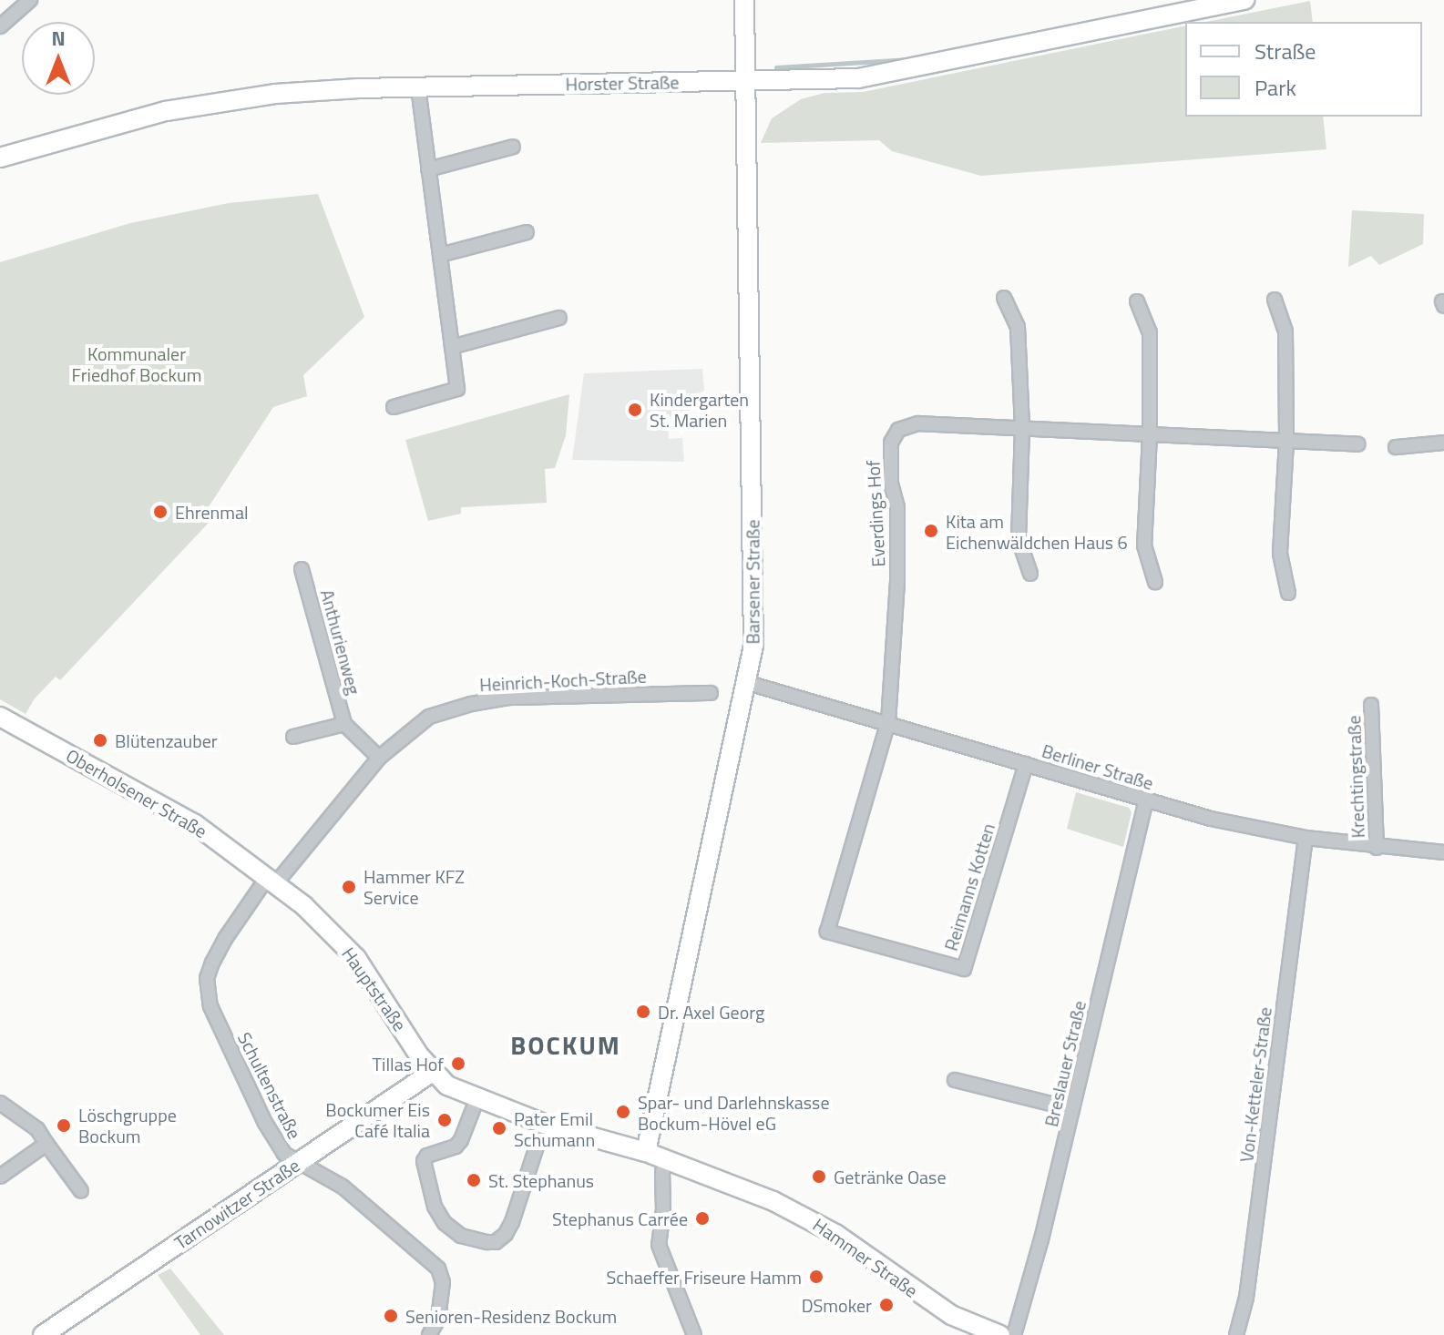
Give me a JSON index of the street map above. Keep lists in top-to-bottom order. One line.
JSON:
{"streets":{"street":["Horster Straße","Everdings Hof","Barsener Straße","Anthurienweg","Heinrich-Koch-Straße","Berliner Straße","Krechtingstraße","Oberholsener Straße","Reimanns Kotten","Hauptstraße","Breslauer Straße","Von-Ketteler-Straße","Schultenstraße","Tarnowitzer Straße","Hammer Straße"]},"crossings":[["Horster Straße","Barsener Straße"],["Everdings Hof","Berliner Straße"],["Everdings Hof","Reimanns Kotten"],["Barsener Straße","Berliner Straße"],["Barsener Straße","Hauptstraße"],["Barsener Straße","Hammer Straße"],["Anthurienweg","Heinrich-Koch-Straße"],["Heinrich-Koch-Straße","Oberholsener Straße"],["Heinrich-Koch-Straße","Hauptstraße"],["Heinrich-Koch-Straße","Schultenstraße"],["Berliner Straße","Krechtingstraße"],["Berliner Straße","Reimanns Kotten"],["Berliner Straße","Breslauer Straße"],["Berliner Straße","Von-Ketteler-Straße"],["Oberholsener Straße","Hauptstraße"],["Oberholsener Straße","Schultenstraße"],["Hauptstraße","Schultenstraße"],["Hauptstraße","Tarnowitzer Straße"],["Hauptstraße","Hammer Straße"],["Schultenstraße","Tarnowitzer Straße"]],"districts":["BOCKUM"],"parks":["Kommunaler Friedhof Bockum"],"places":["Kindergarten St. Marien","Ehrenmal","Kita am Eichenwäldchen Haus 6","Blütenzauber","Hammer KFZ Service","Dr. Axel Georg","Tillas Hof","Spar- und Darlehnskasse Bockum-Hövel eG","Bockumer Eis Café Italia","Löschgruppe Bockum","Pater Emil Schumann","Getränke Oase","St. Stephanus","Stephanus Carrée","Schaeffer Friseure Hamm","DSmoker","Senioren-Residenz Bockum"],"legend":["Straße","Park"],"north":"top"}
